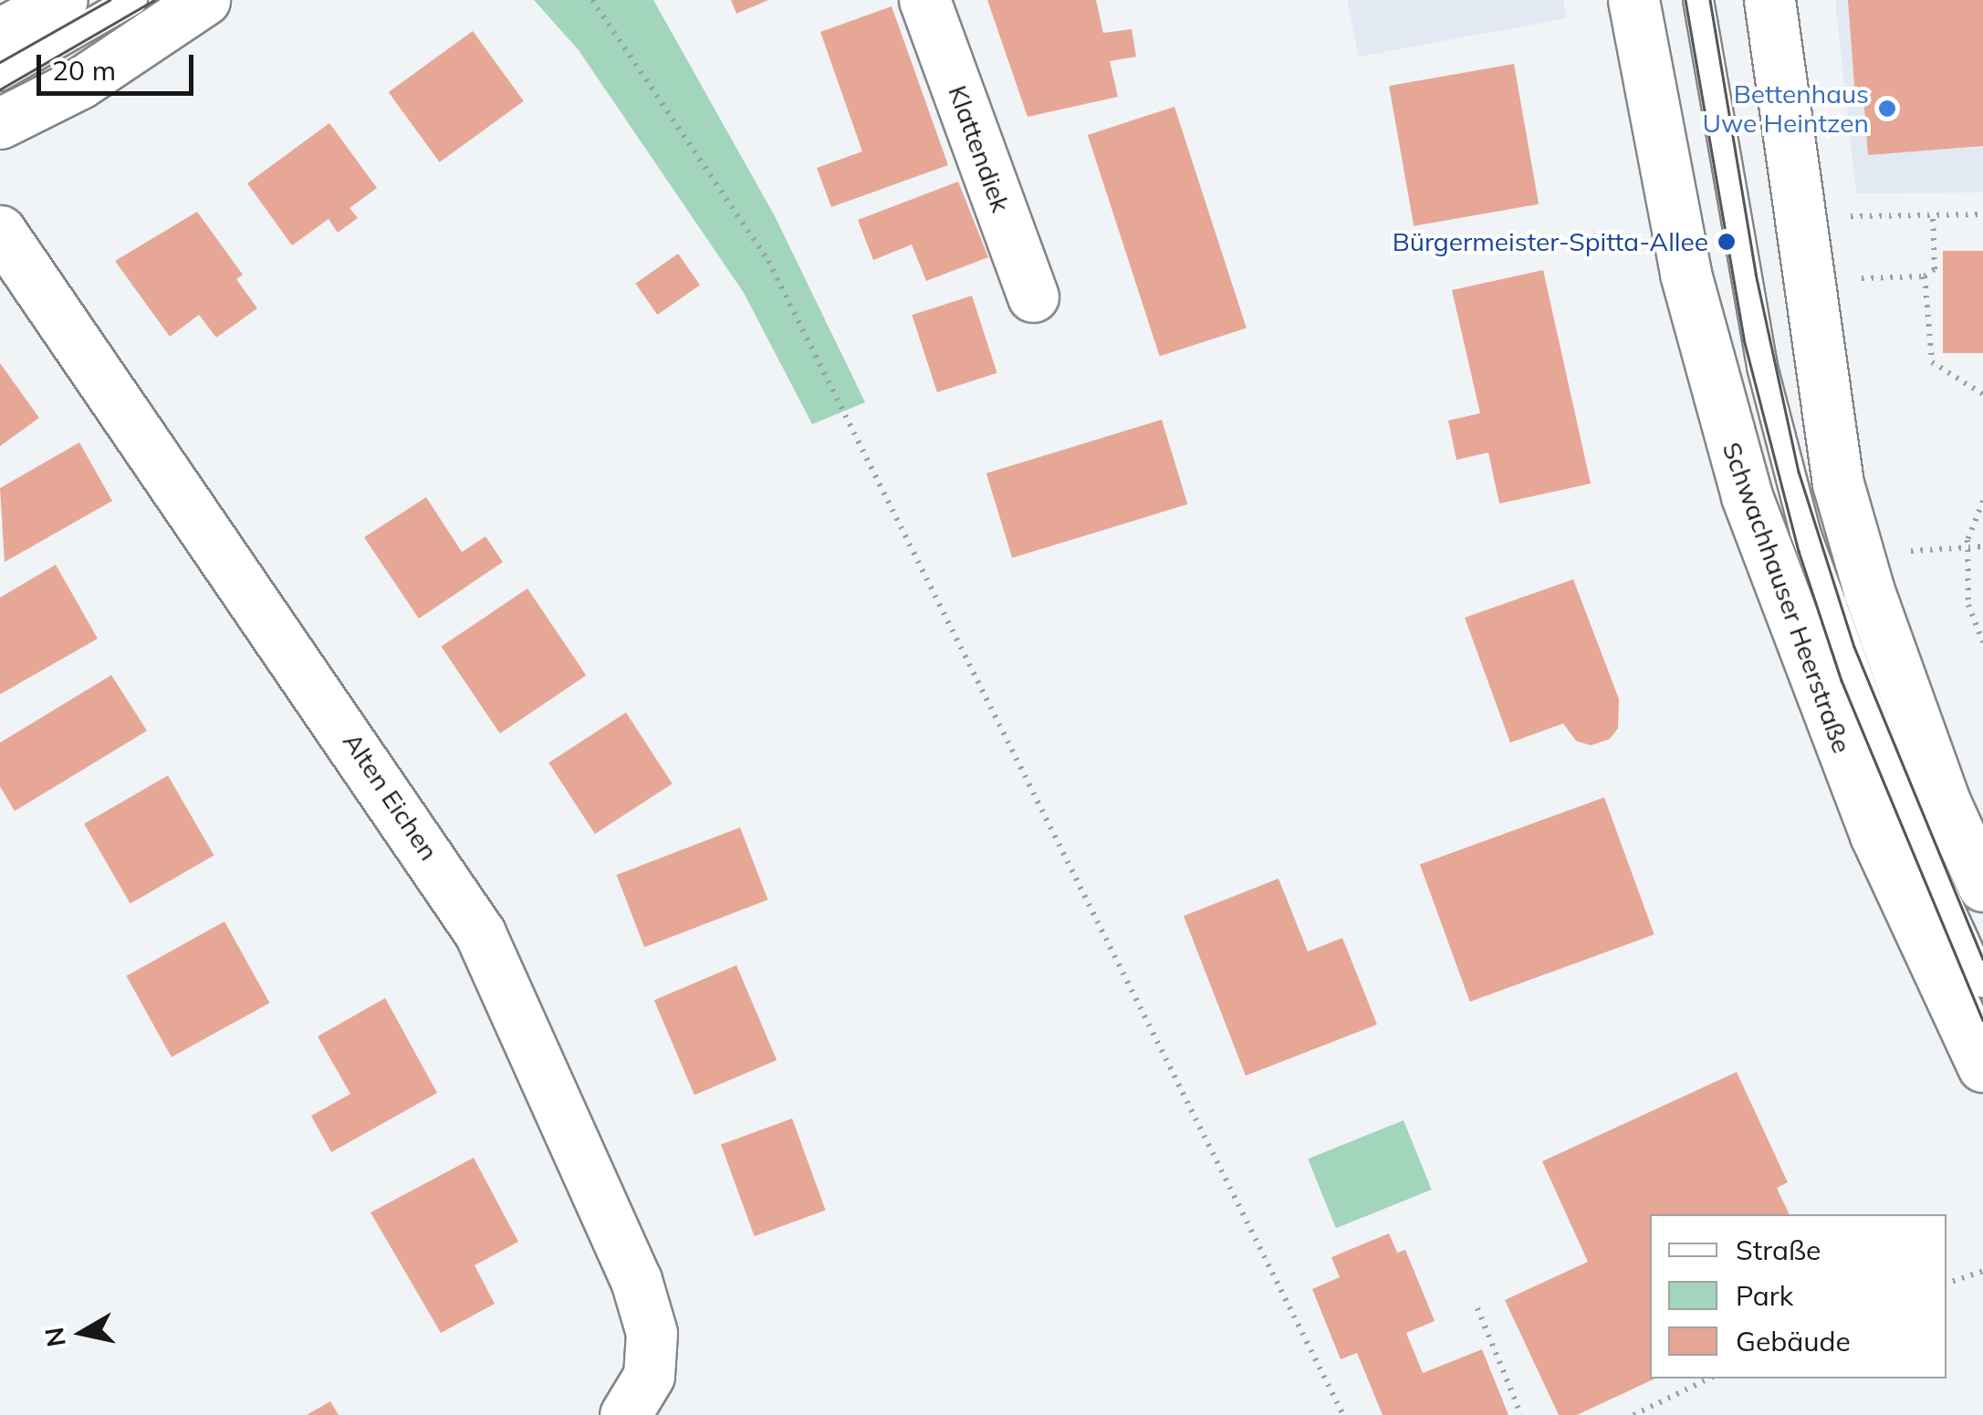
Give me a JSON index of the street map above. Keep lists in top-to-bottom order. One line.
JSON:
{"streets":{"main road":["Klattendiek","Schwachhauser Heerstraße","Alten Eichen"]},"places":["Bettenhaus Uwe Heintzen","Bürgermeister-Spitta-Allee"],"legend":["Straße","Park","Gebäude"],"scale_bar":"20 m","north":"left"}
